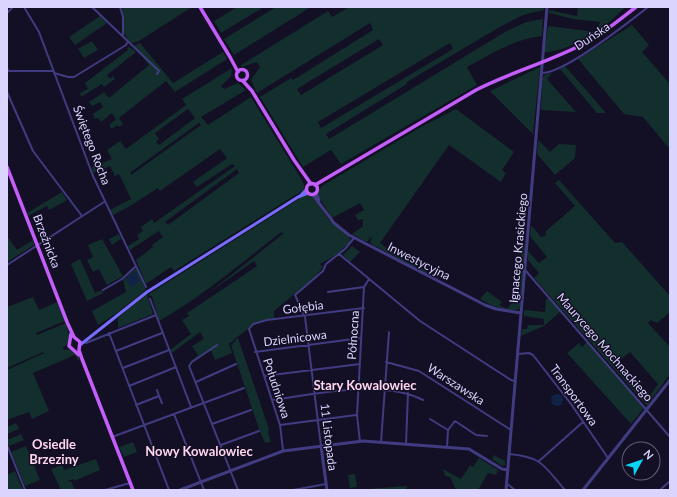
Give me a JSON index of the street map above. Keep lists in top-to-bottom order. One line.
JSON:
{"streets":{"main road":["Brzeźnicka"],"street":["Duńska","Świętego Rocha","Ignacego Krasickiego","Inwestycyjna","Gołębia","Północna","Dzielnicowa","Maurycego Mochnackiego","Warszawska","Południowa","Transportowa","11 Listopada"]},"crossings":[["Duńska","Ignacego Krasickiego"],["Ignacego Krasickiego","Inwestycyjna"],["Ignacego Krasickiego","Maurycego Mochnackiego"],["Ignacego Krasickiego","Warszawska"],["Ignacego Krasickiego","Transportowa"],["Gołębia","Północna"],["Gołębia","Południowa"],["Gołębia","11 Listopada"],["Północna","Dzielnicowa"],["Dzielnicowa","Południowa"],["Dzielnicowa","11 Listopada"]],"districts":["Stary Kowalowiec","Osiedle Brzeziny","Nowy Kowalowiec"],"north":"top right"}
